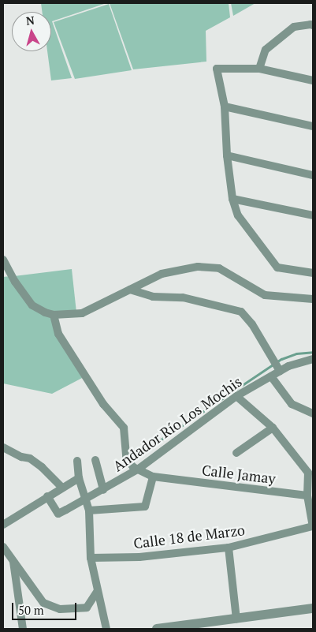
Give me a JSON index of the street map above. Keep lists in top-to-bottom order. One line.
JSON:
{"streets":{"street":["Andador Río Los Mochis","Calle Jamay","Calle 18 de Marzo"]},"crossings":[["Andador Río Los Mochis","Calle Jamay"]],"scale_bar":"50 m","north":"top"}
